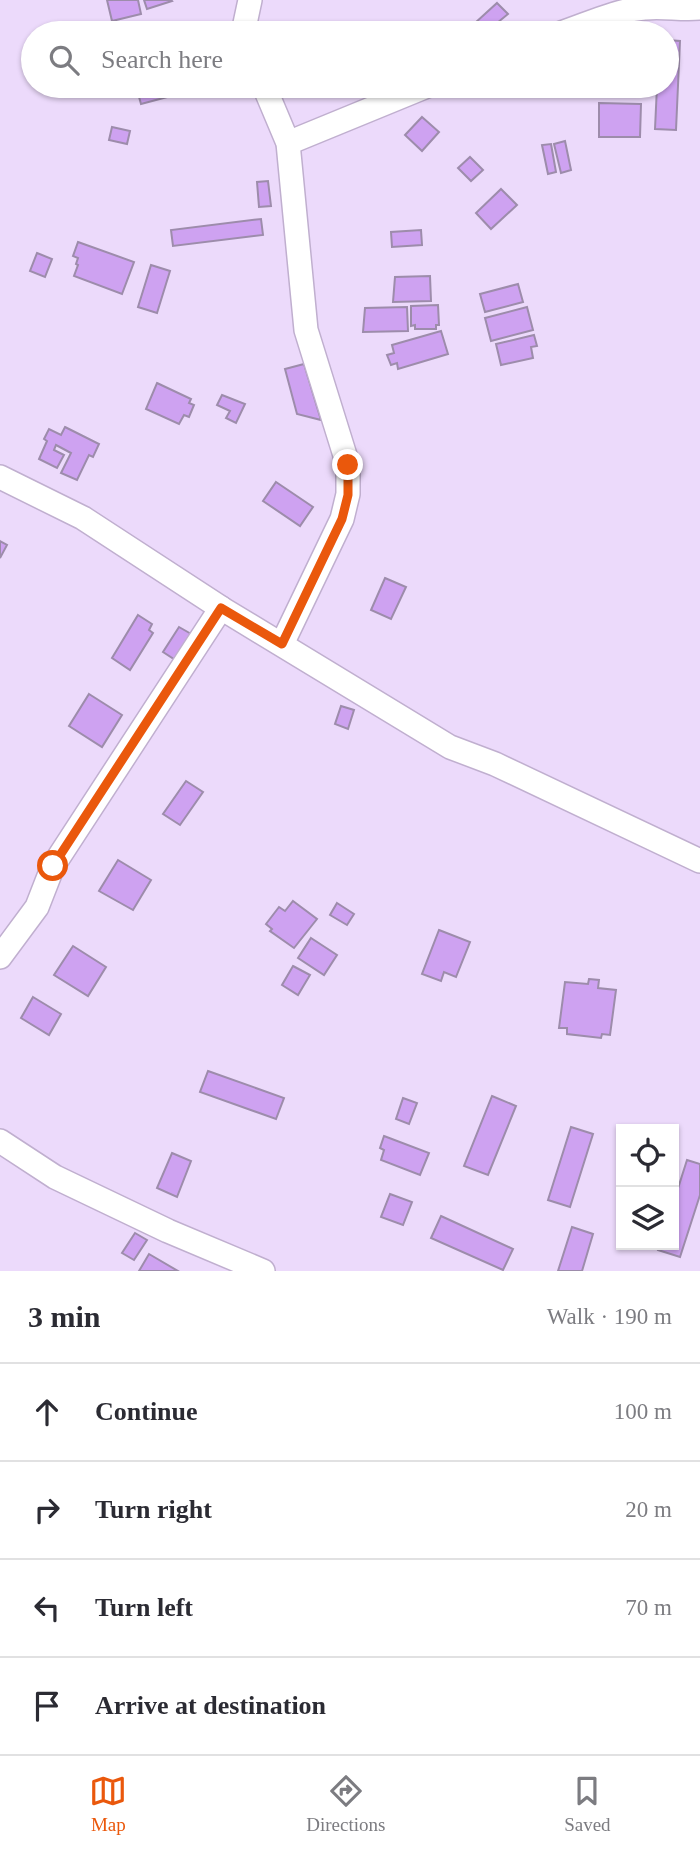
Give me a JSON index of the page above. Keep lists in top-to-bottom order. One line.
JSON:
{"page":{"search":"Search here","heading":["3 min","Walk · 190 m"],"list":[["Continue","100 m"],["Turn right","20 m"],["Turn left","70 m"],"Arrive at destination"],"nav":["Map","Directions","Saved"]}}
